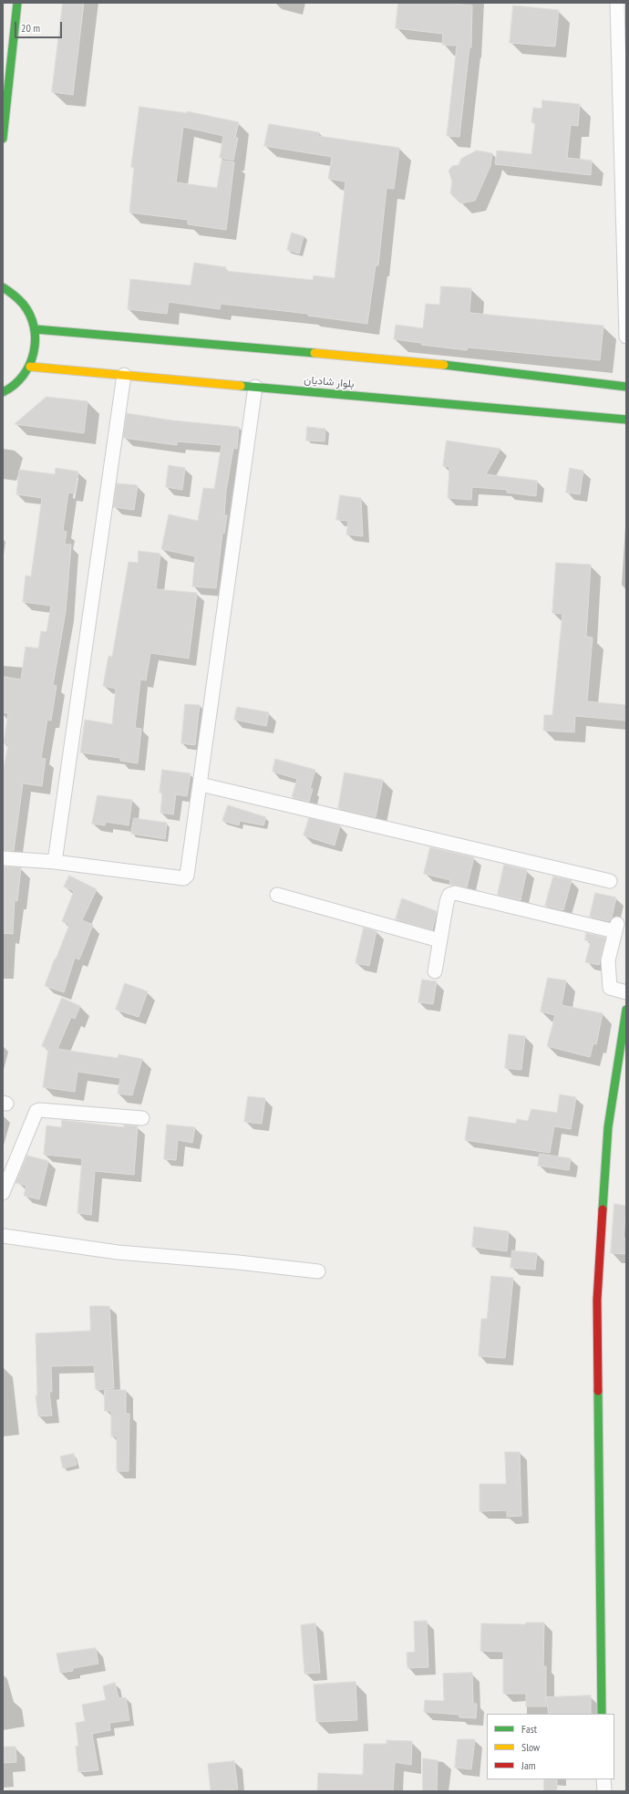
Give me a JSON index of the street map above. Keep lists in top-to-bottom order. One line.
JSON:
{"streets":{"main road":["بلوار شادیان"]},"legend":["Fast","Slow","Jam"],"scale_bar":"20 m"}
